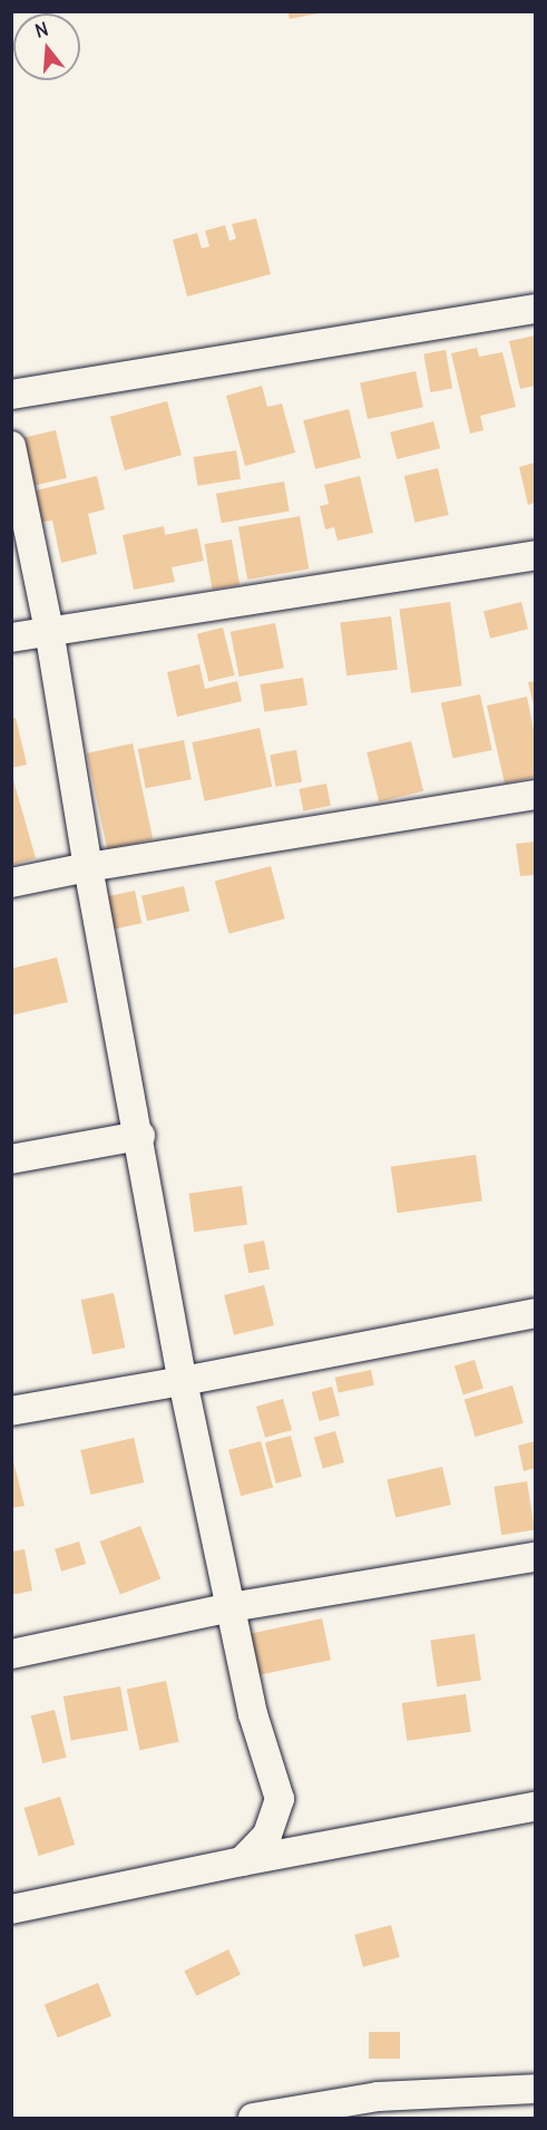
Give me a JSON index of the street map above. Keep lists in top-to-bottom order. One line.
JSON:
{"north":"top"}
